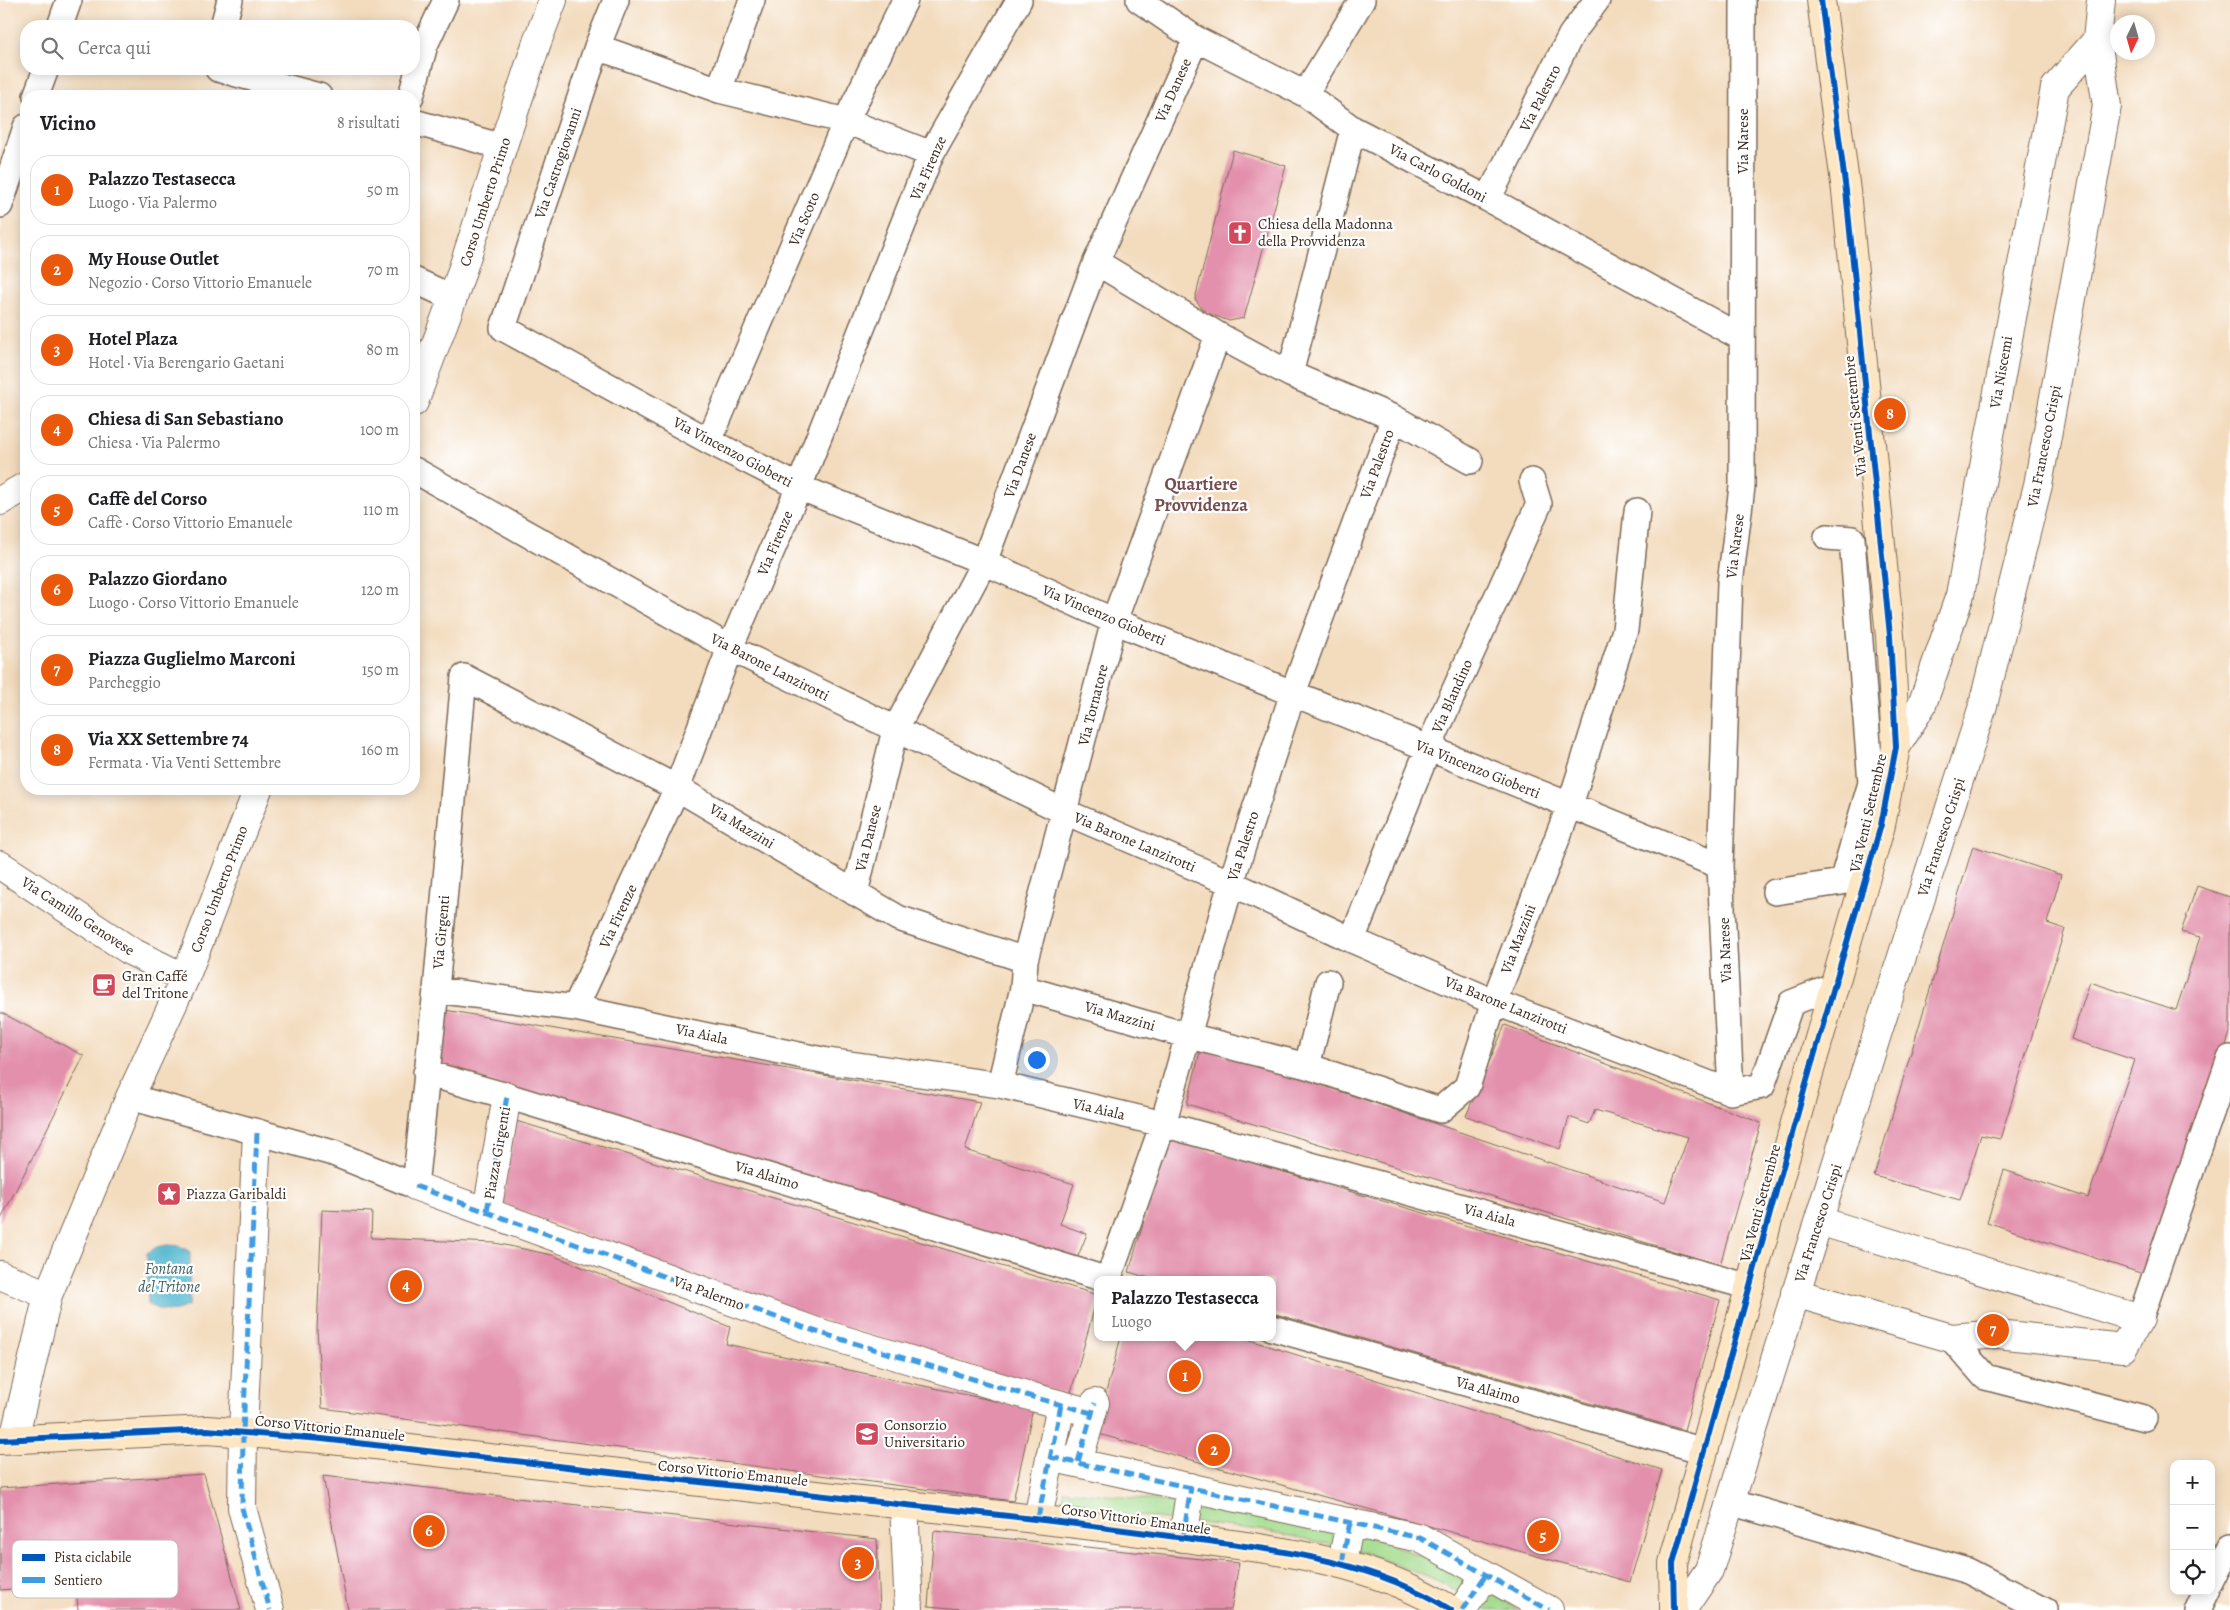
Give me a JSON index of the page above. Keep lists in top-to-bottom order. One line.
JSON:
{"streets":{"street":["Corso Umberto Primo","Via Niscemi","Via Venti Settembre","Via Francesco Crispi","Via Camillo Genovese","Piazza Girgenti","Via Palermo","Corso Vittorio Emanuele"],"lane":["Via Danese","Via Palestro","Via Narese","Via Castrogiovanni","Via Firenze","Via Carlo Goldoni","Via Scoto","Via Vincenzo Gioberti","Via Barone Lanzirotti","Via Blandino","Via Tornatore","Via Mazzini","Via Girgenti","Via Aiala","Via Alaimo"]},"crossings":[["Via Danese","Via Carlo Goldoni"],["Via Danese","Via Vincenzo Gioberti"],["Via Danese","Via Barone Lanzirotti"],["Via Danese","Via Mazzini"],["Via Palestro","Via Carlo Goldoni"],["Via Palestro","Via Vincenzo Gioberti"],["Via Palestro","Via Barone Lanzirotti"],["Via Palestro","Via Mazzini"],["Via Palestro","Via Aiala"],["Via Narese","Via Carlo Goldoni"],["Via Narese","Via Vincenzo Gioberti"],["Via Narese","Via Barone Lanzirotti"],["Via Castrogiovanni","Via Vincenzo Gioberti"],["Via Firenze","Via Vincenzo Gioberti"],["Via Firenze","Via Barone Lanzirotti"],["Via Firenze","Via Mazzini"],["Via Firenze","Via Aiala"],["Corso Umberto Primo","Via Camillo Genovese"],["Via Scoto","Via Vincenzo Gioberti"],["Via Niscemi","Via Venti Settembre"],["Via Niscemi","Via Francesco Crispi"],["Via Venti Settembre","Via Aiala"],["Via Venti Settembre","Via Alaimo"],["Via Vincenzo Gioberti","Via Blandino"],["Via Vincenzo Gioberti","Via Tornatore"],["Via Vincenzo Gioberti","Via Mazzini"],["Via Barone Lanzirotti","Via Blandino"],["Via Barone Lanzirotti","Via Tornatore"],["Via Barone Lanzirotti","Via Mazzini"],["Via Tornatore","Via Mazzini"],["Via Tornatore","Via Aiala"],["Via Mazzini","Via Girgenti"],["Via Girgenti","Via Aiala"],["Via Girgenti","Via Alaimo"],["Via Girgenti","Via Palermo"],["Piazza Girgenti","Via Alaimo"],["Piazza Girgenti","Via Palermo"]],"districts":["Quartiere Provvidenza"],"water":["Fontana del Tritone"],"places":{"church":["Chiesa della Madonna della Provvidenza"],"cafe":["Gran Caffé del Tritone"],"place":["Piazza Garibaldi"],"school or university":["Consorzio Universitario"]},"legend":["Pista ciclabile","Sentiero"],"north":"bottom","page":{"search":"Cerca qui","heading":["Vicino","8 risultati"],"list":[{"mark":"1","name":"Palazzo Testasecca","note":"Luogo · Via Palermo","value":"50 m"},{"mark":"2","name":"My House Outlet","note":"Negozio · Corso Vittorio Emanuele","value":"70 m"},{"mark":"3","name":"Hotel Plaza","note":"Hotel · Via Berengario Gaetani","value":"80 m"},{"mark":"4","name":"Chiesa di San Sebastiano","note":"Chiesa · Via Palermo","value":"100 m"},{"mark":"5","name":"Caffè del Corso","note":"Caffè · Corso Vittorio Emanuele","value":"110 m"},{"mark":"6","name":"Palazzo Giordano","note":"Luogo · Corso Vittorio Emanuele","value":"120 m"},{"mark":"7","name":"Piazza Guglielmo Marconi","note":"Parcheggio","value":"150 m"},{"mark":"8","name":"Via XX Settembre 74","note":"Fermata · Via Venti Settembre","value":"160 m"}],"pins":["8","4","7","1","2","6","5","3"],"popup":["Palazzo Testasecca","Luogo"],"map_buttons":["+","−"]}}
